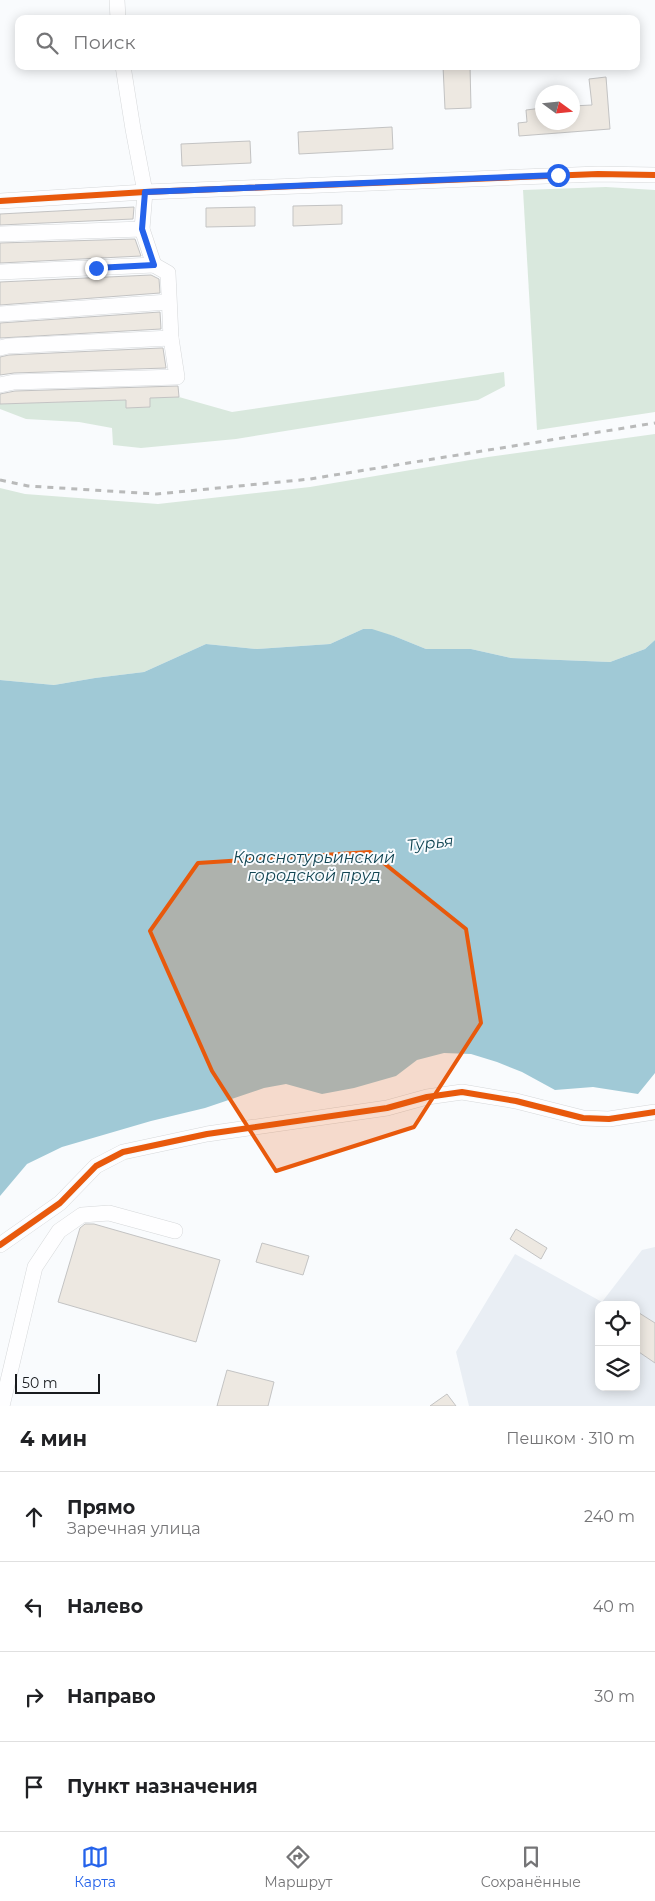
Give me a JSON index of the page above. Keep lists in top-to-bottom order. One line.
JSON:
{"water":["Турья","Краснотурьинский городской пруд"],"scale_bar":"50 m","north":"right","page":{"search":"Поиск","scale":"50 m","heading":["4 мин","Пешком · 310 m"],"list":[["Прямо","Заречная улица","240 m"],["Налево","40 m"],["Направо","30 m"],"Пункт назначения"],"nav":["Карта","Маршрут","Сохранённые"]}}
